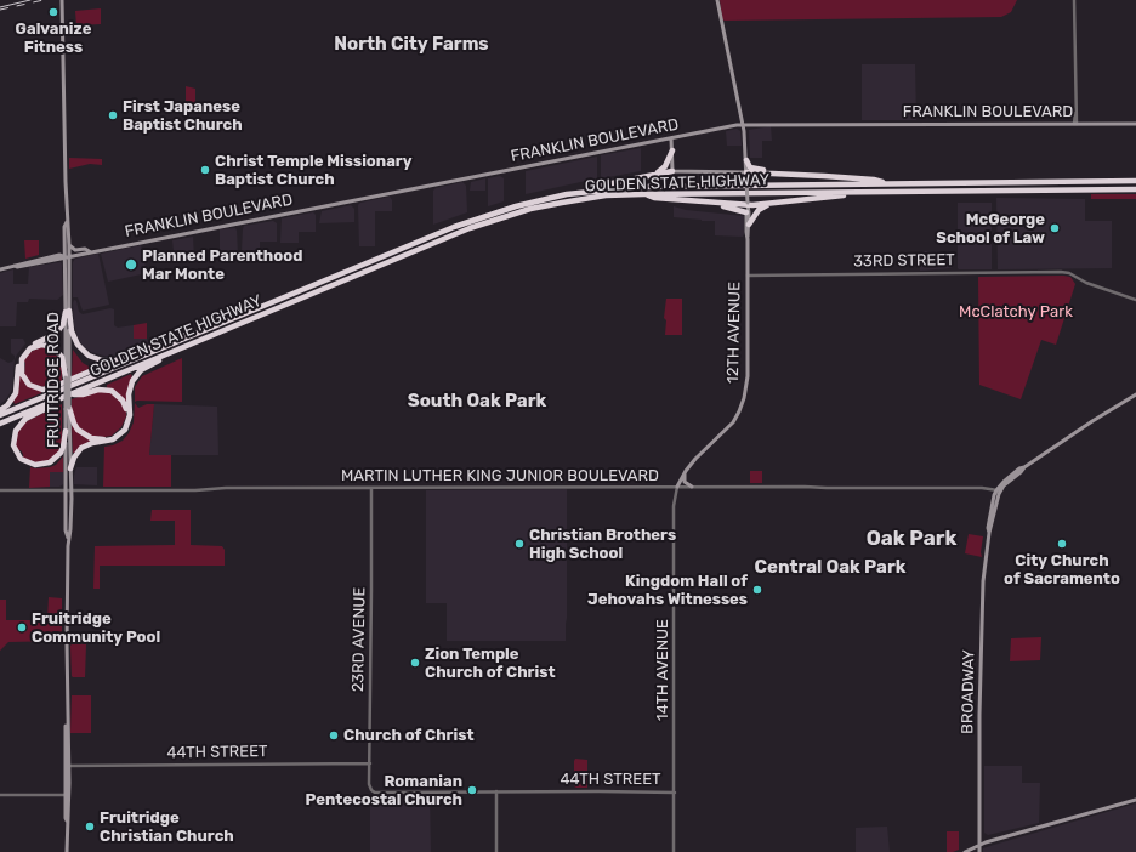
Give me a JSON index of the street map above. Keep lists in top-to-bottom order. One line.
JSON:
{"streets":{"highway":["GOLDEN STATE HIGHWAY"],"main road":["FRANKLIN BOULEVARD","12TH AVENUE","FRUITRIDGE ROAD","BROADWAY"],"street":["33RD STREET","MARTIN LUTHER KING JUNIOR BOULEVARD","23RD AVENUE","14TH AVENUE","44TH STREET"]},"crossings":[["FRANKLIN BOULEVARD","12TH AVENUE"],["FRANKLIN BOULEVARD","FRUITRIDGE ROAD"],["33RD STREET","12TH AVENUE"],["12TH AVENUE","MARTIN LUTHER KING JUNIOR BOULEVARD"],["12TH AVENUE","14TH AVENUE"],["FRUITRIDGE ROAD","MARTIN LUTHER KING JUNIOR BOULEVARD"],["FRUITRIDGE ROAD","44TH STREET"],["MARTIN LUTHER KING JUNIOR BOULEVARD","23RD AVENUE"],["MARTIN LUTHER KING JUNIOR BOULEVARD","14TH AVENUE"],["MARTIN LUTHER KING JUNIOR BOULEVARD","BROADWAY"],["23RD AVENUE","44TH STREET"],["14TH AVENUE","44TH STREET"]],"districts":["North City Farms","South Oak Park","Oak Park","Central Oak Park"],"parks":["McClatchy Park"],"places":["Galvanize Fitness","First Japanese Baptist Church","Christ Temple Missionary Baptist Church","McGeorge School of Law","Planned Parenthood Mar Monte","Christian Brothers High School","City Church of Sacramento","Kingdom Hall of Jehovahs Witnesses","Fruitridge Community Pool","Zion Temple Church of Christ","Church of Christ","Romanian Pentecostal Church","Fruitridge Christian Church"]}
